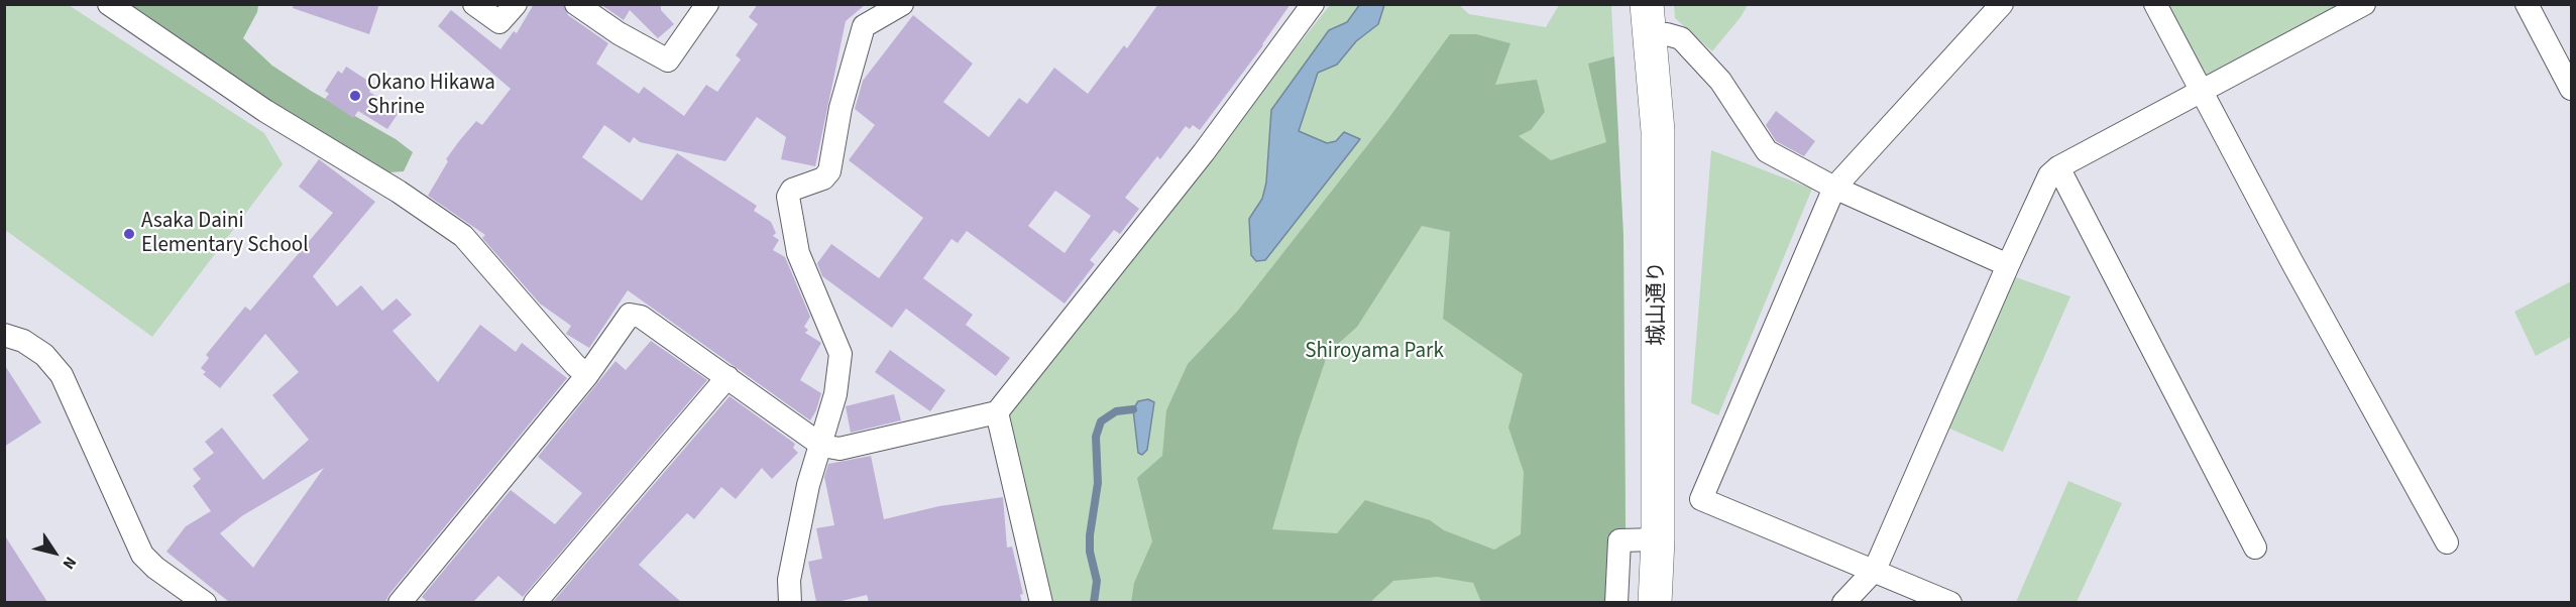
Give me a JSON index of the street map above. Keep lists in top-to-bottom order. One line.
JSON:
{"streets":{"street":["城山通り"]},"parks":["Shiroyama Park"],"places":["Okano Hikawa Shrine","Asaka Daini Elementary School"],"north":"bottom right"}
